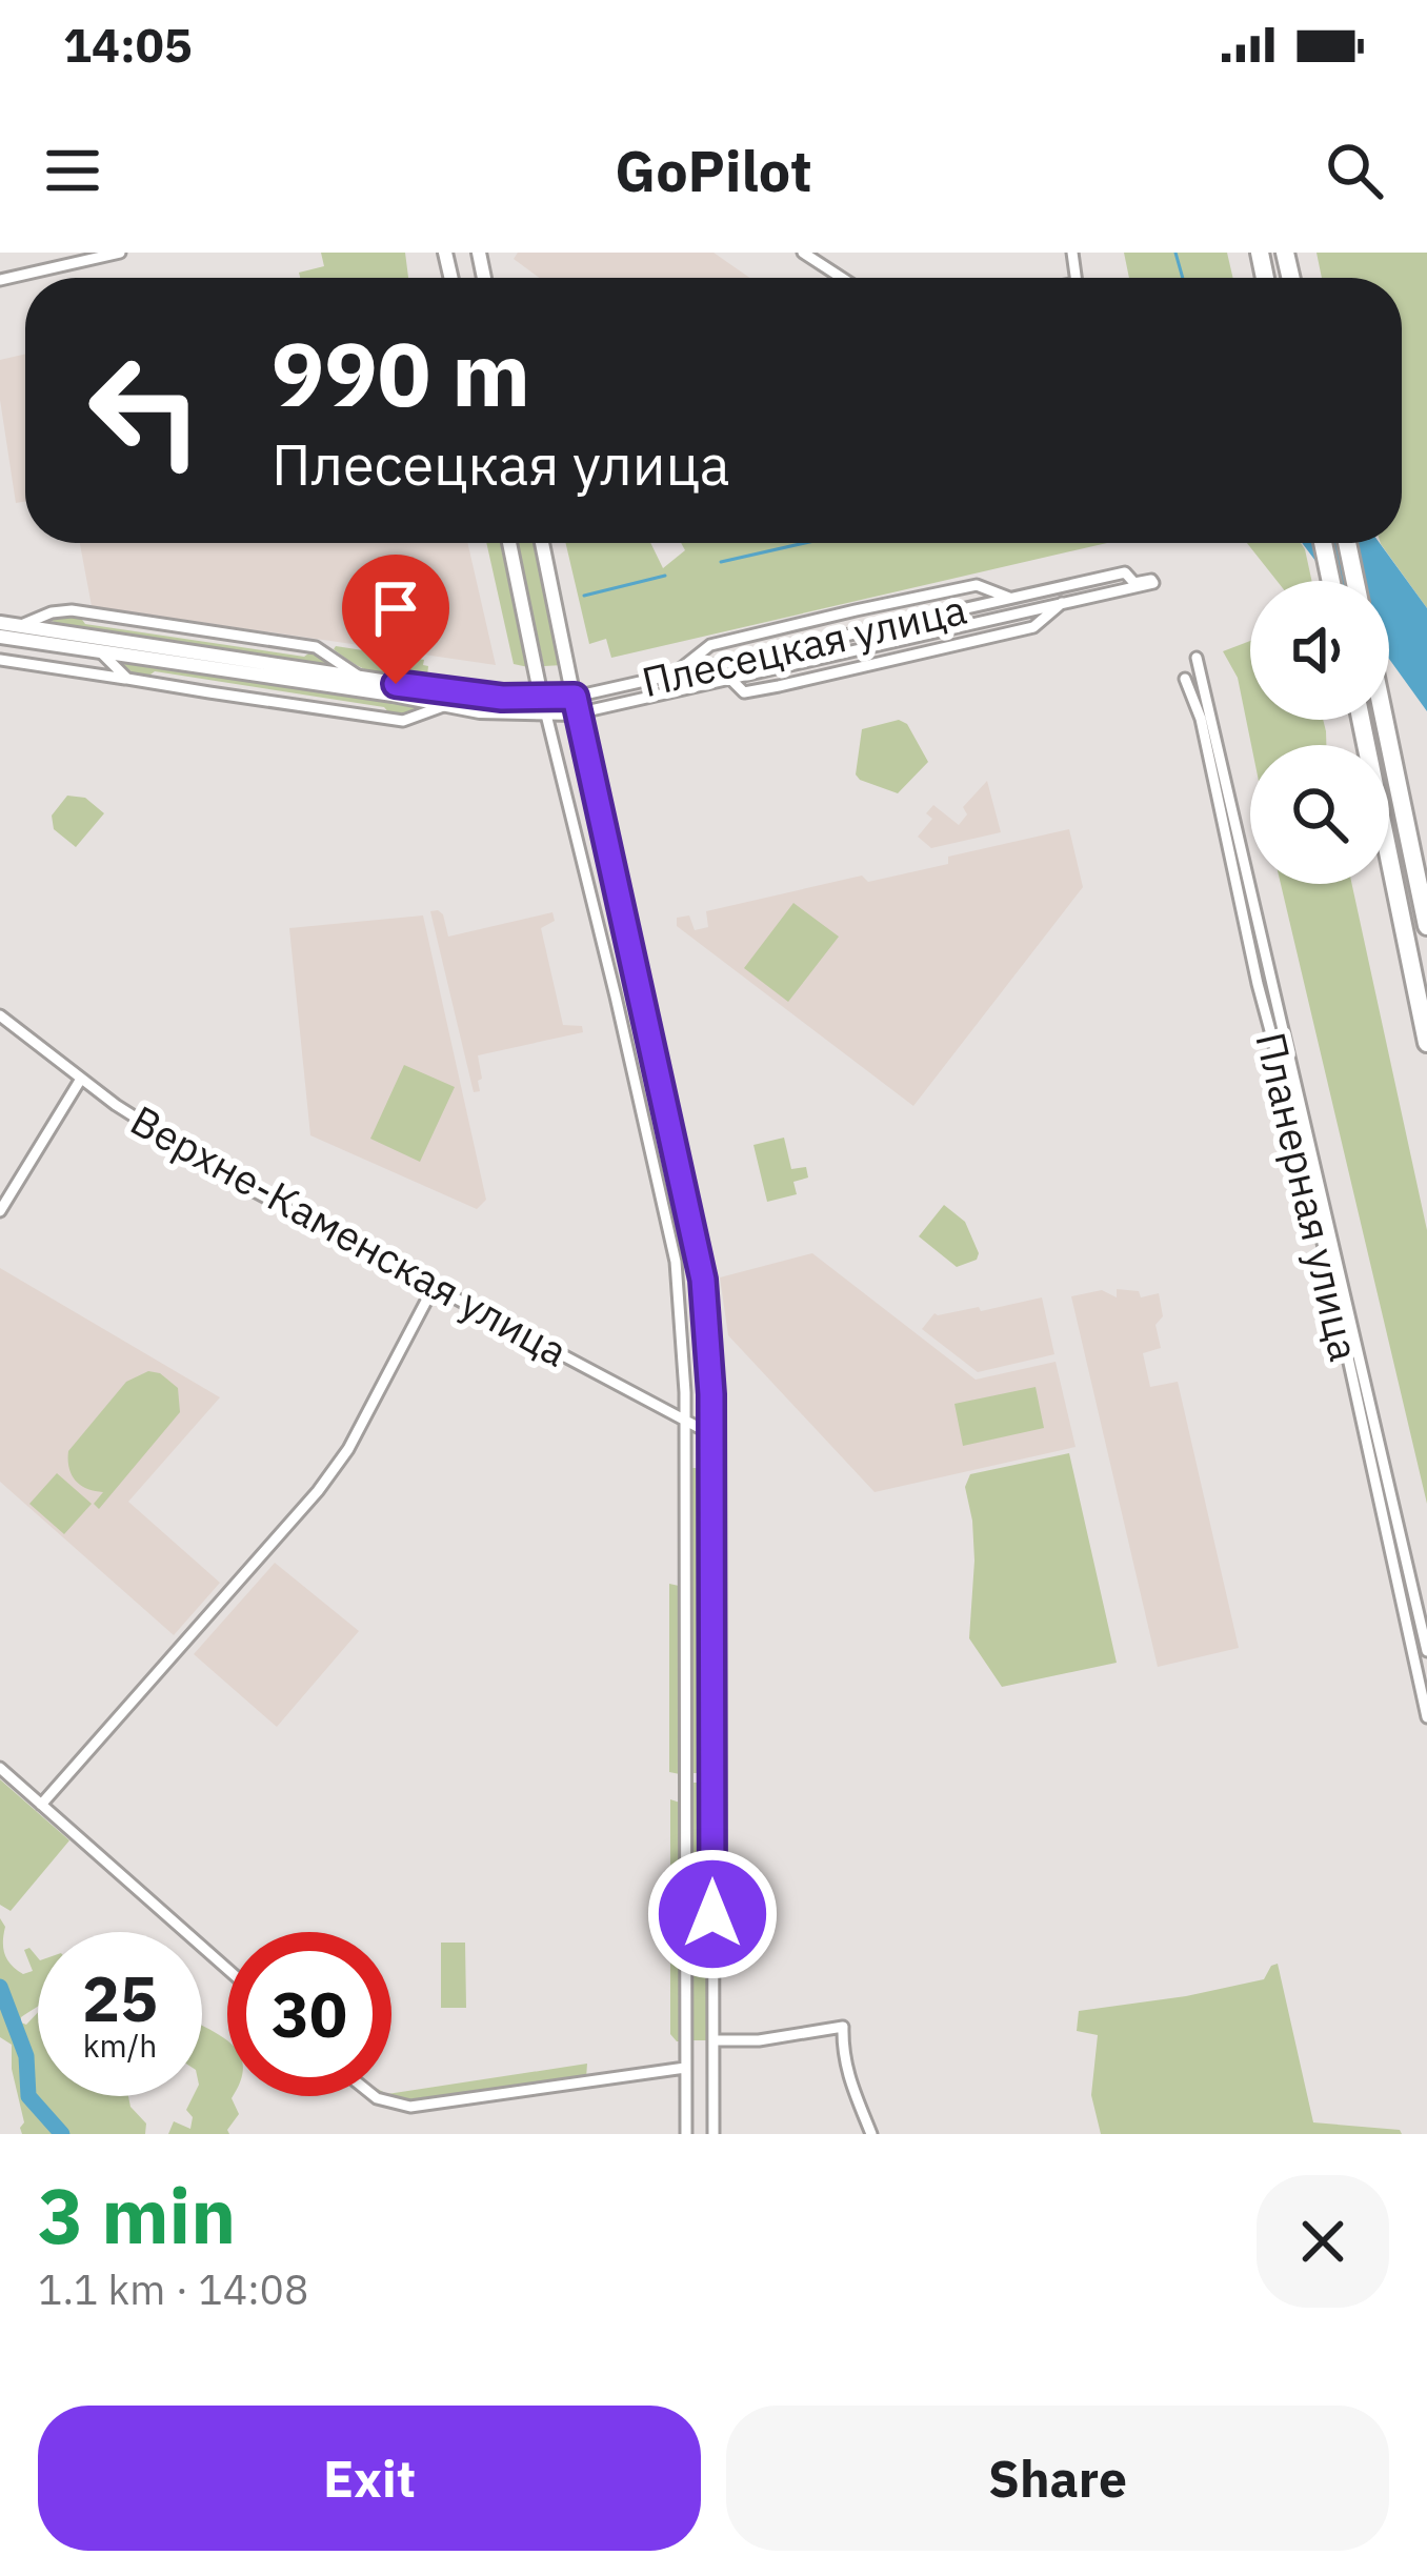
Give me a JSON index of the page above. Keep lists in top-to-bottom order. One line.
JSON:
{"streets":{"street":["Плесецкая улица","Планерная улица","Верхне-Каменская улица"]},"page":{"status":"14:05","header":"GoPilot","turn":["990 m","Плесецкая улица"],"speed":"25 km/h","limit":"30","heading":["3 min","1.1 km · 14:08"],"buttons":["Exit","Share"]}}
